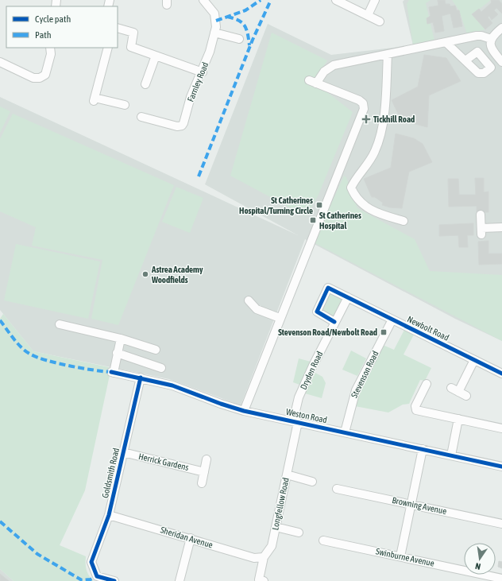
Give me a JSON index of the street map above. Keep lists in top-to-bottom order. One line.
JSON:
{"streets":{"street":["Farnley Road","Newbolt Road","Dryden Road","Stevenson Road","Weston Road","Herrick Gardens","Goldsmith Road","Longfellow Road","Browning Avenue","Sheridan Avenue","Swinburne Avenue"]},"crossings":[["Newbolt Road","Dryden Road"],["Newbolt Road","Stevenson Road"],["Dryden Road","Weston Road"],["Dryden Road","Longfellow Road"],["Stevenson Road","Weston Road"],["Weston Road","Goldsmith Road"],["Weston Road","Longfellow Road"],["Herrick Gardens","Goldsmith Road"],["Goldsmith Road","Sheridan Avenue"],["Longfellow Road","Sheridan Avenue"]],"places":{"health":["Tickhill Road"],"transit":["St Catherines Hospital/Turning Circle","St Catherines Hospital","Stevenson Road/Newbolt Road"],"other":["Astrea Academy Woodfields"]},"legend":["Cycle path","Path"],"north":"bottom"}
